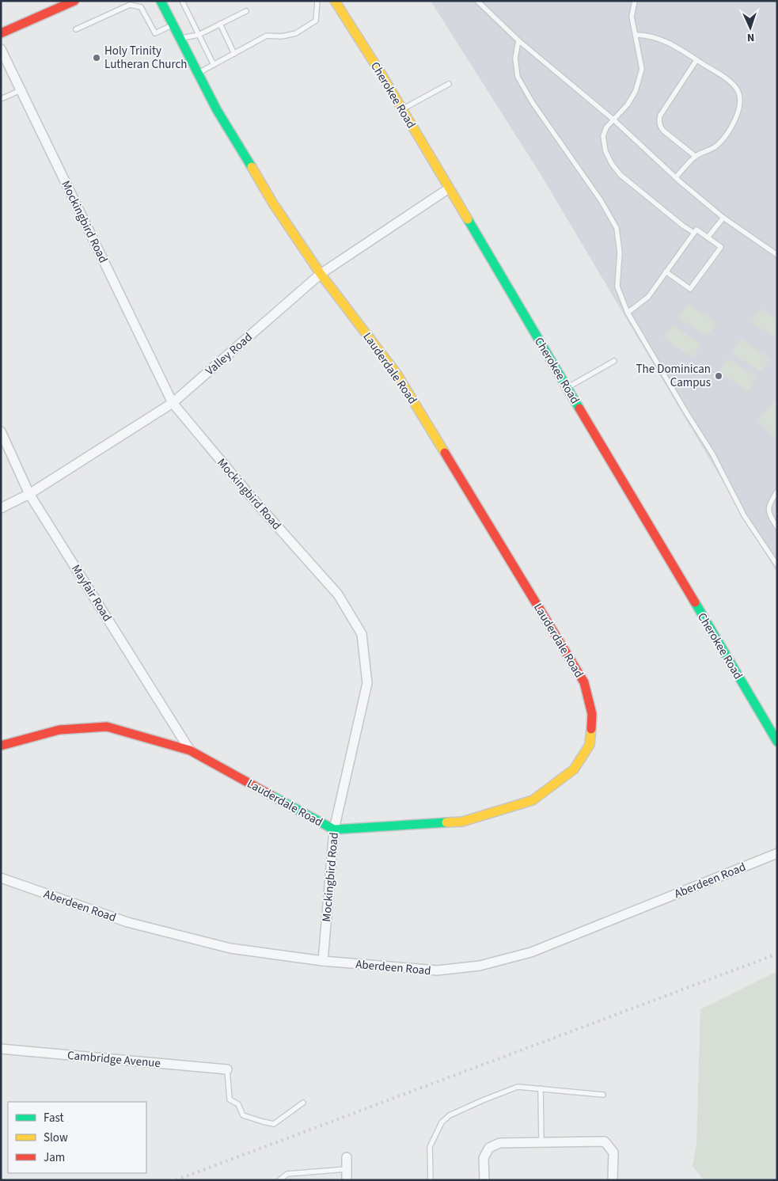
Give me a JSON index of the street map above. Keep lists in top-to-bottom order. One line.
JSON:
{"streets":{"street":["Cherokee Road","Mockingbird Road","Valley Road","Lauderdale Road","Mayfair Road","Aberdeen Road","Cambridge Avenue"]},"crossings":[["Cherokee Road","Valley Road"],["Mockingbird Road","Valley Road"],["Mockingbird Road","Lauderdale Road"],["Mockingbird Road","Aberdeen Road"],["Valley Road","Lauderdale Road"],["Valley Road","Mayfair Road"],["Lauderdale Road","Mayfair Road"]],"places":["Holy Trinity Lutheran Church","The Dominican Campus"],"legend":["Fast","Slow","Jam"],"north":"bottom"}
